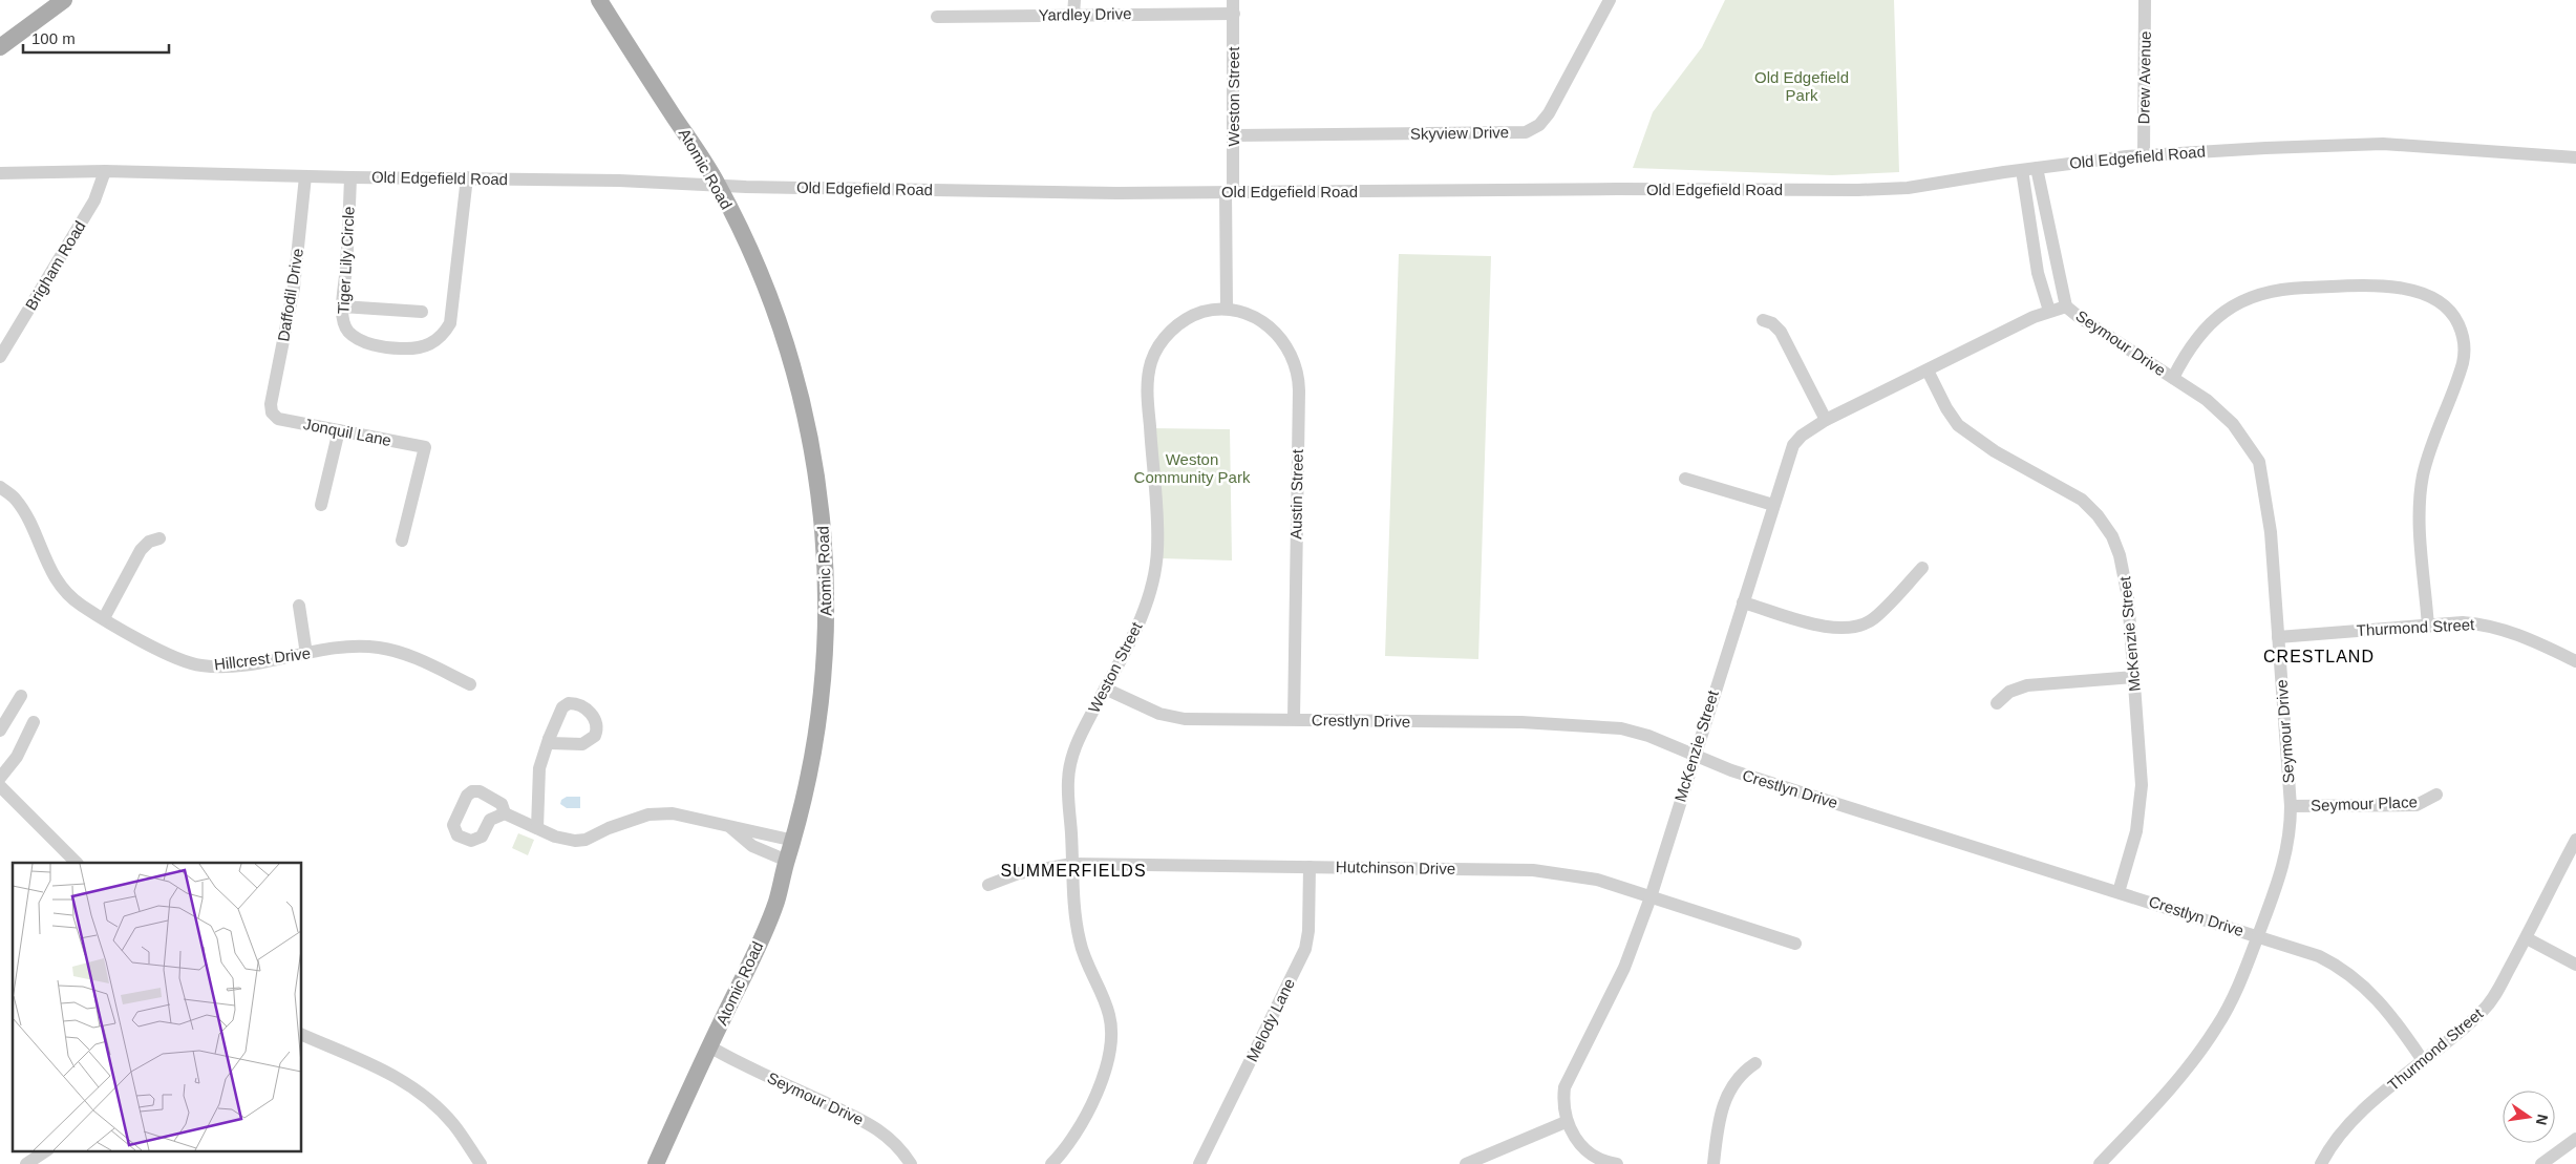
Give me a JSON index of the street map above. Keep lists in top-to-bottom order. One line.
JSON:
{"streets":{"main road":["Atomic Road"],"street":["Yardley Drive","Drew Avenue","Weston Street","Skyview Drive","Old Edgefield Road","Tiger Lily Circle","Brigham Road","Daffodil Drive","Seymour Drive","Jonquil Lane","Austin Street","Thurmond Street","McKenzie Street","Hillcrest Drive","Crestlyn Drive","Seymour Place","Hutchinson Drive","Melody Lane"]},"crossings":[["Yardley Drive","Weston Street"],["Drew Avenue","Old Edgefield Road"],["Weston Street","Skyview Drive"],["Weston Street","Old Edgefield Road"],["Weston Street","Austin Street"],["Weston Street","Crestlyn Drive"],["Weston Street","Hutchinson Drive"],["Old Edgefield Road","Atomic Road"],["Old Edgefield Road","Tiger Lily Circle"],["Old Edgefield Road","Brigham Road"],["Old Edgefield Road","Daffodil Drive"],["Old Edgefield Road","Seymour Drive"],["Atomic Road","Seymour Drive"],["Daffodil Drive","Jonquil Lane"],["Seymour Drive","Thurmond Street"],["Seymour Drive","McKenzie Street"],["Seymour Drive","Crestlyn Drive"],["Seymour Drive","Seymour Place"],["Austin Street","Crestlyn Drive"],["Thurmond Street","Crestlyn Drive"],["McKenzie Street","Crestlyn Drive"],["McKenzie Street","Hutchinson Drive"],["Hutchinson Drive","Melody Lane"]],"districts":["CRESTLAND","SUMMERFIELDS"],"parks":["Old Edgefield Park","Weston Community Park"],"scale_bar":"100 m","north":"right"}
